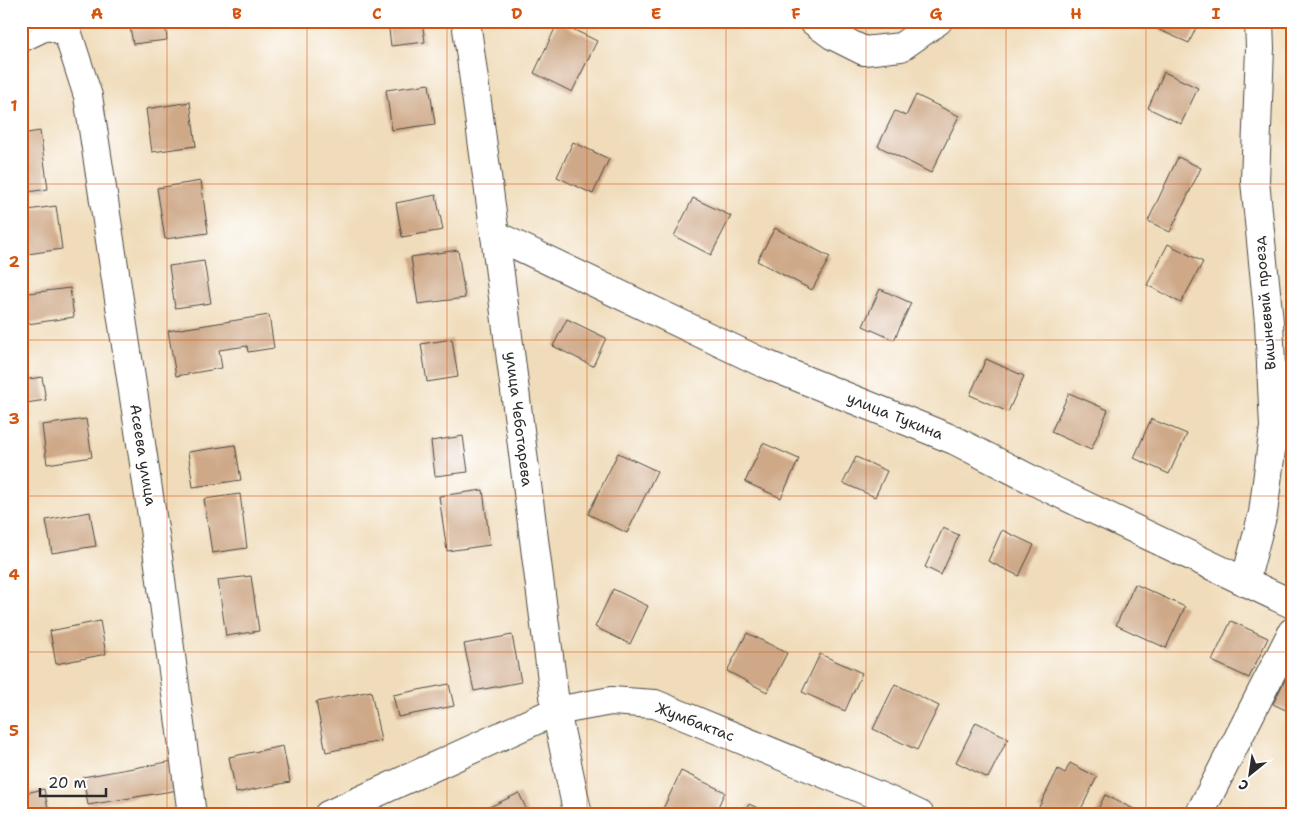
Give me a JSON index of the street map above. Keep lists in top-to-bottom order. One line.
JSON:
{"streets":{"street":["Вишневый проезд","улица Тукина","улица Чеботарева","Асеева улица","Жумбактас"]},"crossings":[["Вишневый проезд","улица Тукина"],["улица Тукина","улица Чеботарева"],["улица Чеботарева","Жумбактас"]],"scale_bar":"20 m","north":"bottom left","grid":{"columns":["A","B","C","D","E","F","G","H","I"],"rows":["1","2","3","4","5"]}}
